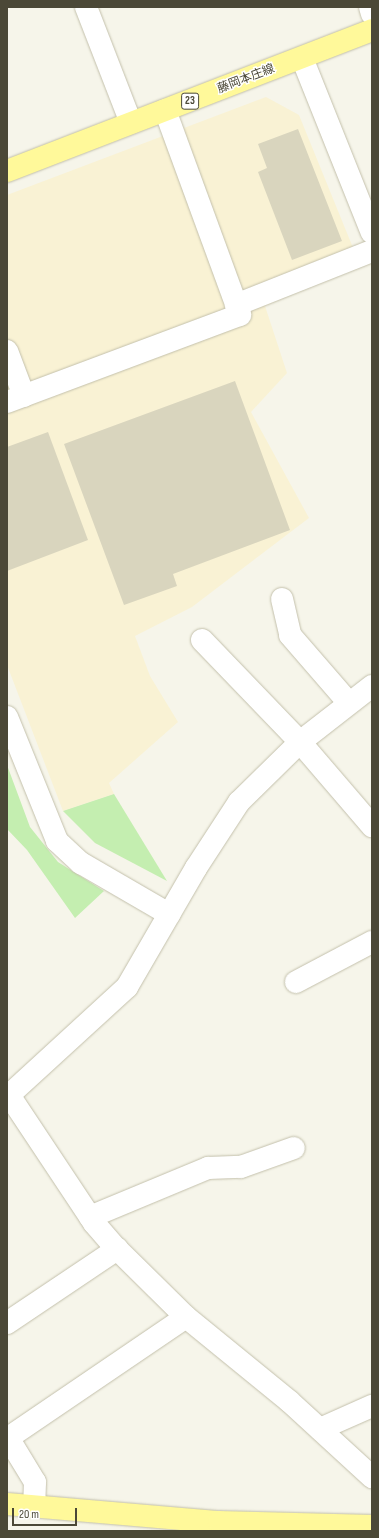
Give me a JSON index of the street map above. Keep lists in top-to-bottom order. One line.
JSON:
{"streets":{"main road":["藤岡本庄線","23"]},"scale_bar":"20 m"}
